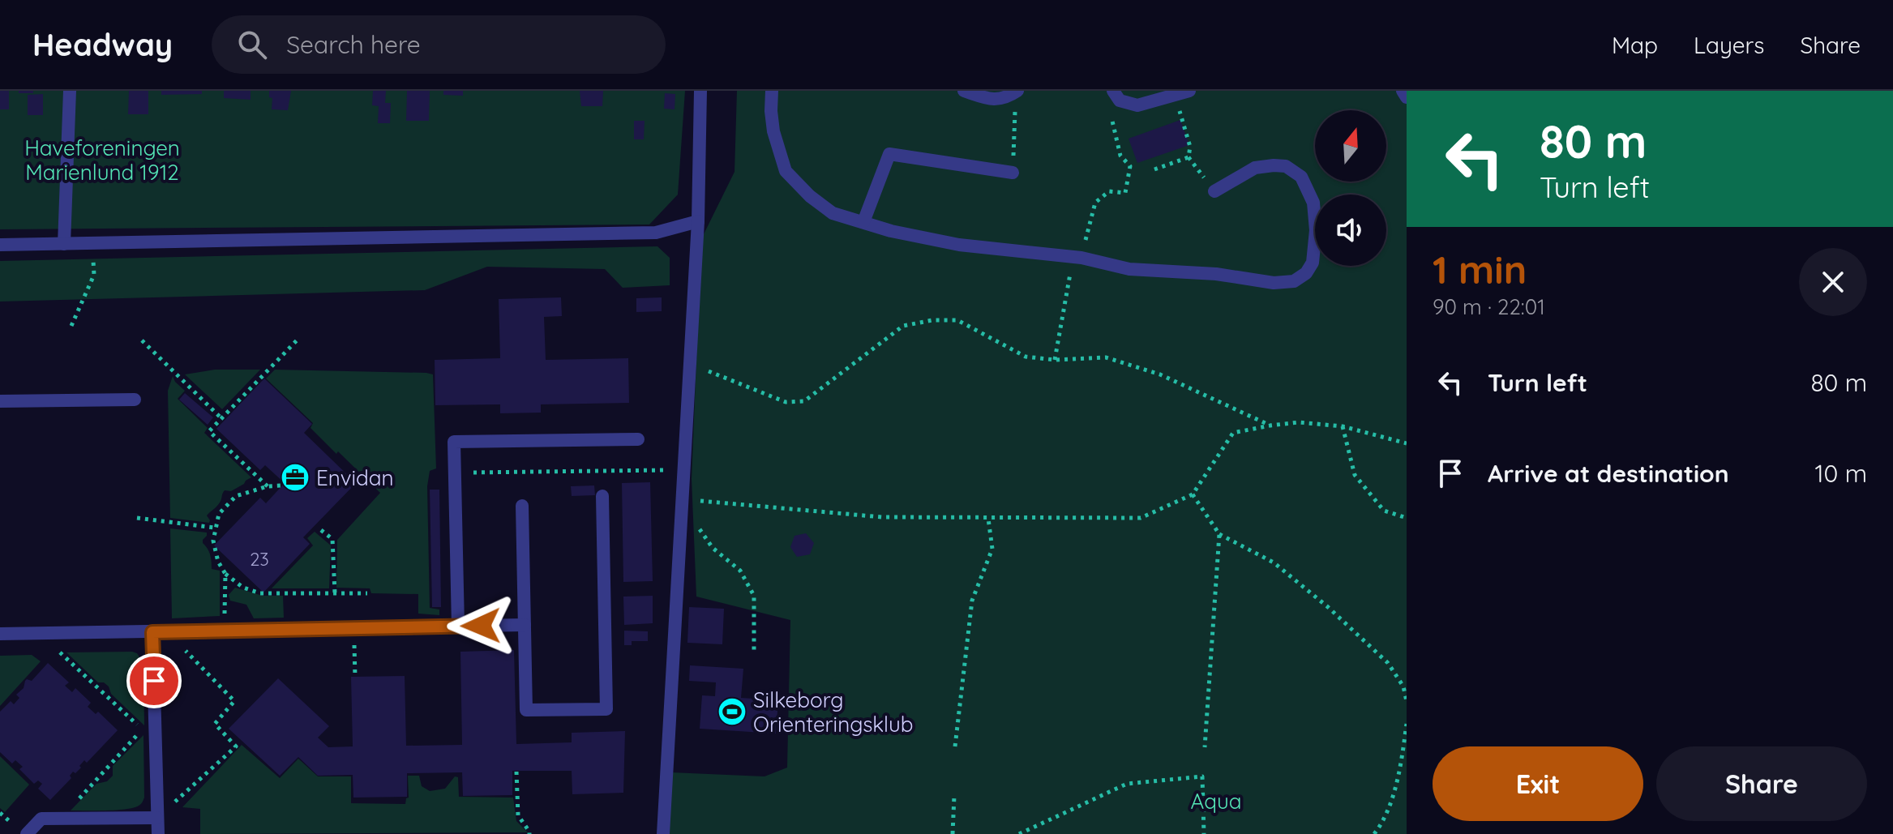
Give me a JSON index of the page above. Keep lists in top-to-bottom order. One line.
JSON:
{"parks":["Haveforeningen Marienlund 1912","Aqua"],"places":{"office":["Envidan"],"sports":["Silkeborg Orienteringsklub"]},"house_numbers":["23"],"north":"top","page":{"header":"Headway","search":"Search here","nav":["Map","Layers","Share"],"turn":["80 m","Turn left"],"heading":["1 min","90 m · 22:01"],"list":[{"name":"Turn left","value":"80 m"},{"name":"Arrive at destination","value":"10 m"}],"buttons":["Exit","Share"]}}
